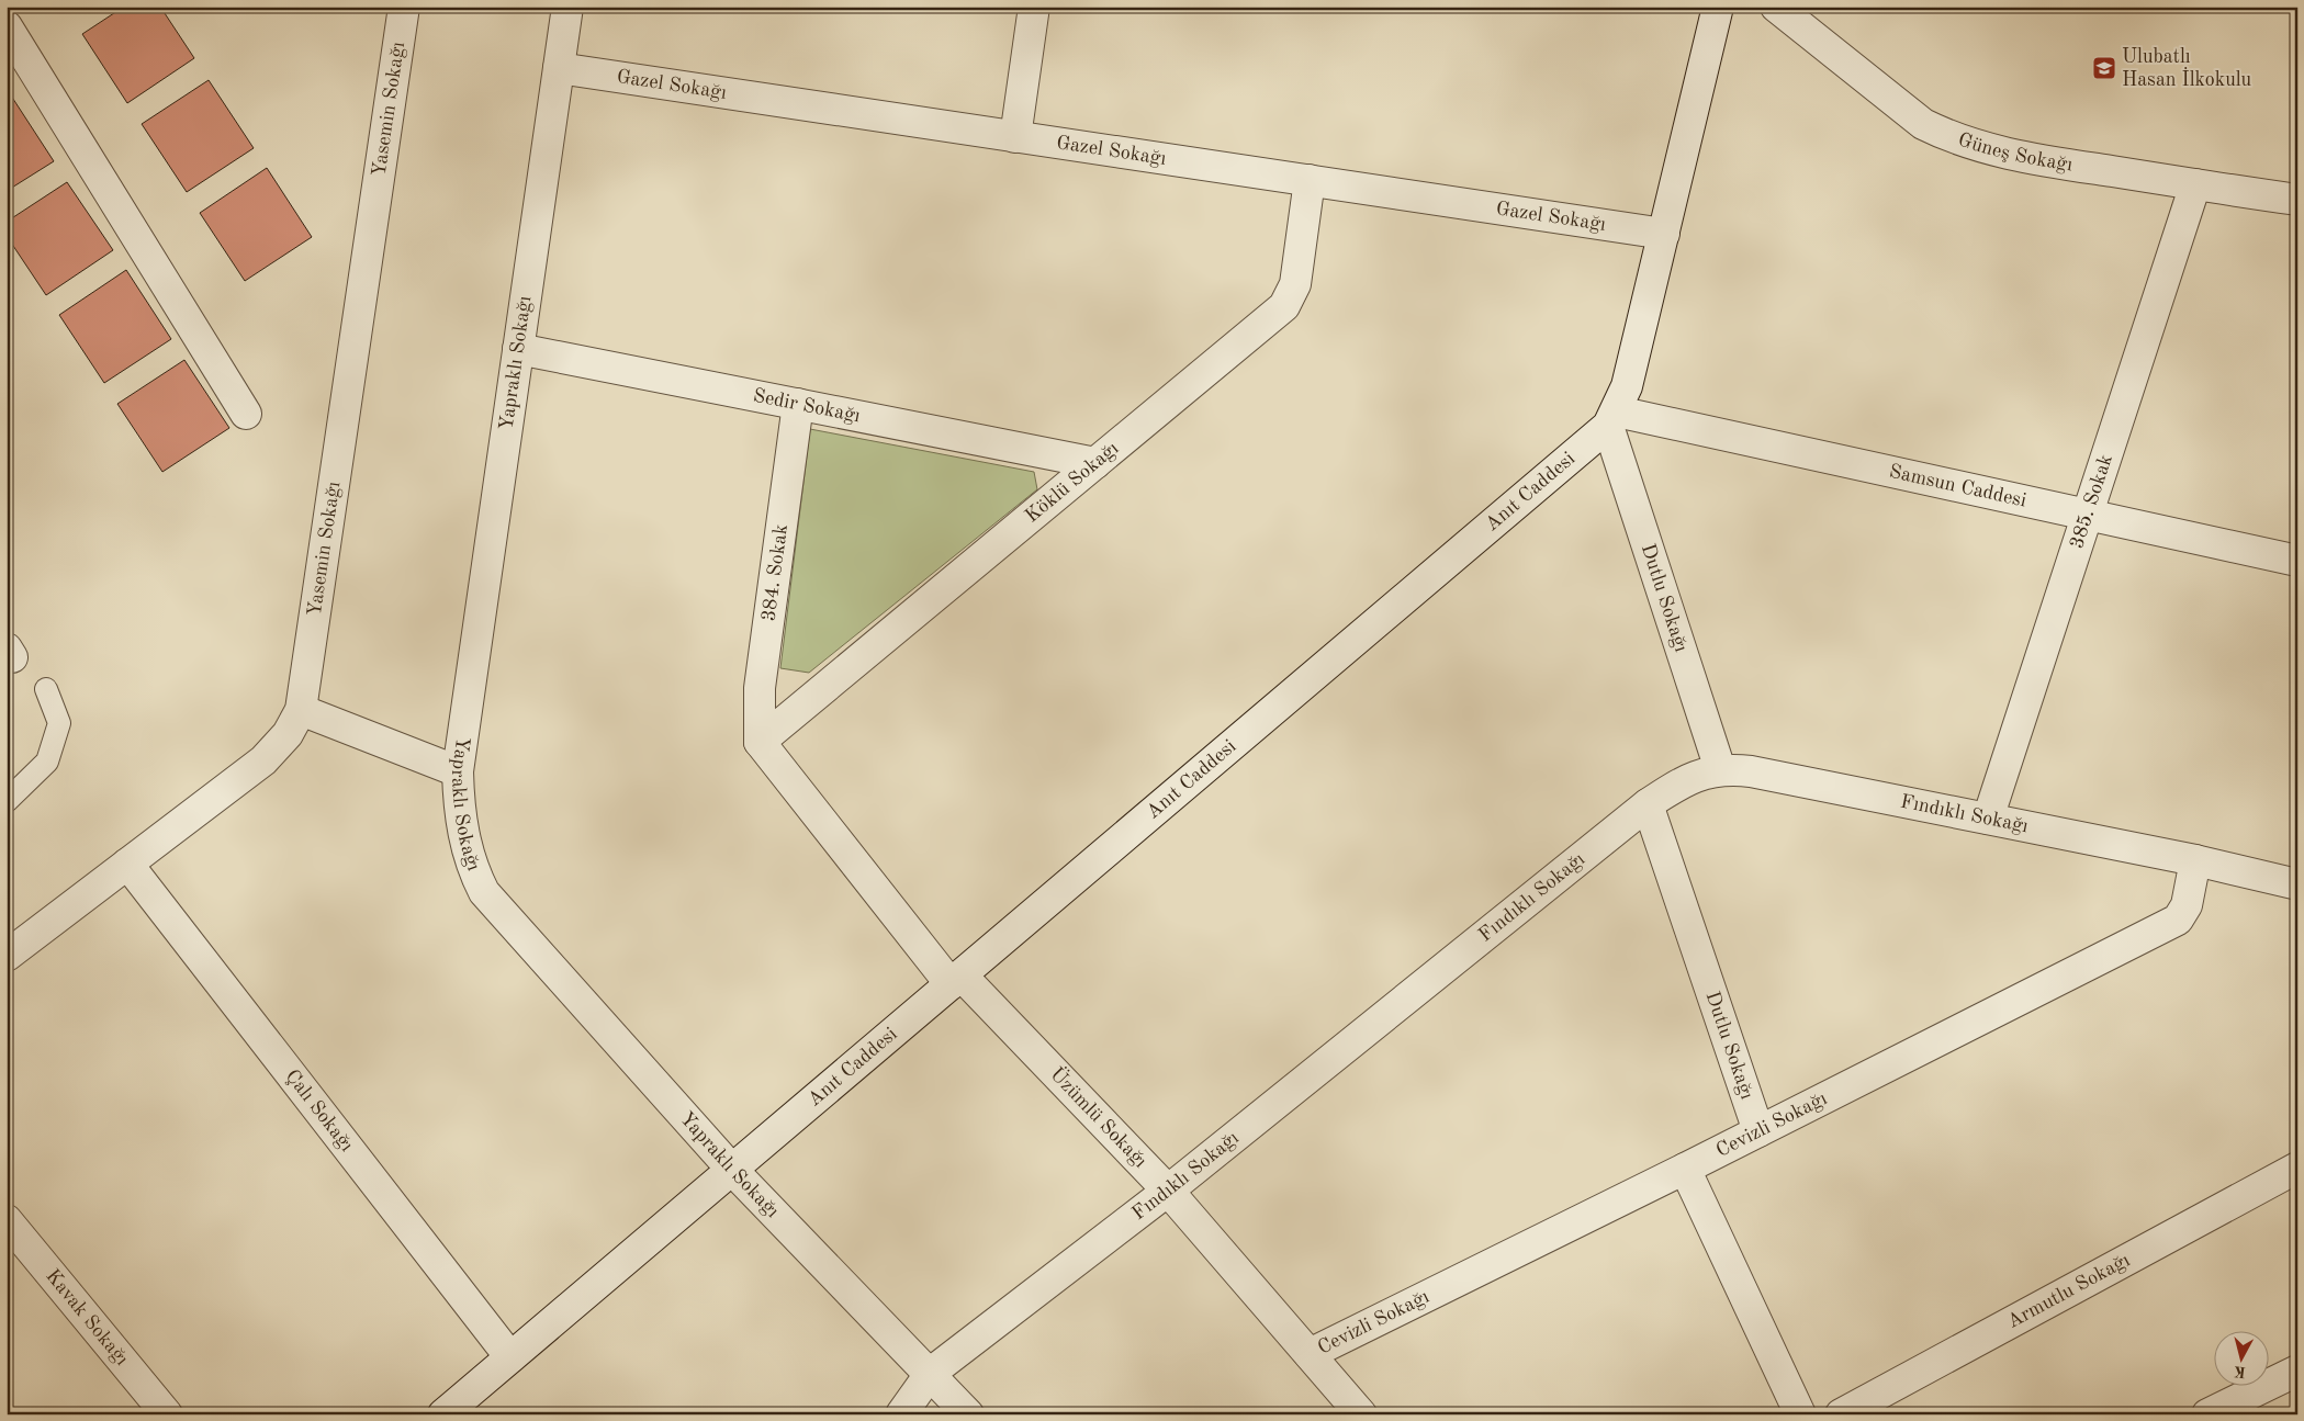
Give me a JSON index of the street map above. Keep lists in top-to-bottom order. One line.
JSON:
{"streets":{"street":["Gazel Sokağı","Yasemin Sokağı","Güneş Sokağı","Yapraklı Sokağı","Sedir Sokağı","Köklü Sokağı","Samsun Caddesi","Anıt Caddesi","385. Sokak","384. Sokak","Dutlu Sokağı","Fındıklı Sokağı","Çalı Sokağı","Üzümlü Sokağı","Cevizli Sokağı","Armutlu Sokağı","Kavak Sokağı"]},"crossings":[["Gazel Sokağı","Yapraklı Sokağı"],["Gazel Sokağı","Köklü Sokağı"],["Gazel Sokağı","Anıt Caddesi"],["Yasemin Sokağı","Çalı Sokağı"],["Güneş Sokağı","385. Sokak"],["Yapraklı Sokağı","Sedir Sokağı"],["Yapraklı Sokağı","Anıt Caddesi"],["Yapraklı Sokağı","Fındıklı Sokağı"],["Sedir Sokağı","Köklü Sokağı"],["Sedir Sokağı","384. Sokak"],["Köklü Sokağı","384. Sokak"],["Köklü Sokağı","Üzümlü Sokağı"],["Samsun Caddesi","Anıt Caddesi"],["Samsun Caddesi","385. Sokak"],["Samsun Caddesi","Dutlu Sokağı"],["Anıt Caddesi","Dutlu Sokağı"],["Anıt Caddesi","Çalı Sokağı"],["Anıt Caddesi","Üzümlü Sokağı"],["385. Sokak","Fındıklı Sokağı"],["384. Sokak","Üzümlü Sokağı"],["Dutlu Sokağı","Fındıklı Sokağı"],["Dutlu Sokağı","Cevizli Sokağı"],["Fındıklı Sokağı","Üzümlü Sokağı"],["Fındıklı Sokağı","Cevizli Sokağı"],["Üzümlü Sokağı","Cevizli Sokağı"]],"places":{"school or university":["Ulubatlı Hasan İlkokulu"]},"north":"bottom"}
